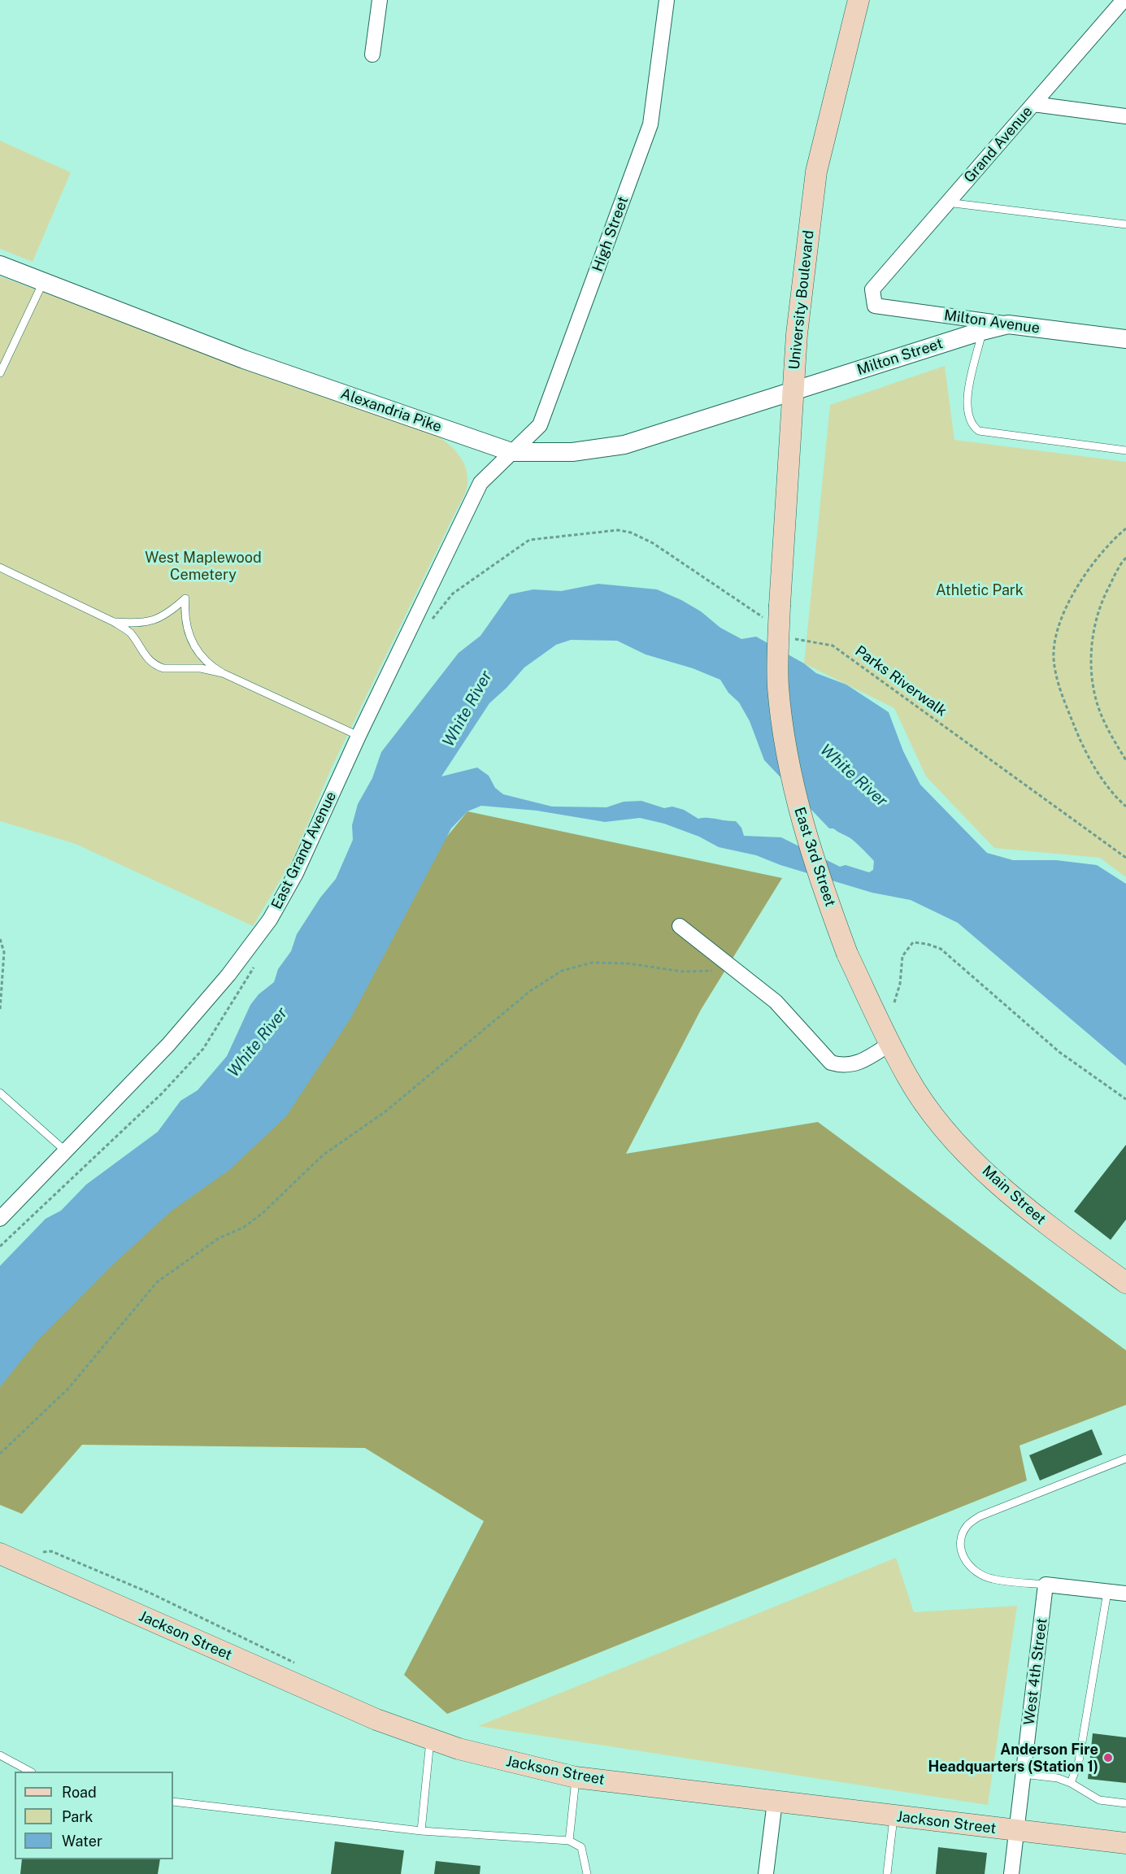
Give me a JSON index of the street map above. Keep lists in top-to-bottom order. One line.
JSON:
{"streets":{"main road":["University Boulevard","East 3rd Street","Main Street","Jackson Street"],"street":["Grand Avenue","High Street","Milton Avenue","Milton Street","Alexandria Pike","East Grand Avenue","West 4th Street"],"path":["Parks Riverwalk"]},"crossings":[["Grand Avenue","Milton Avenue"],["High Street","Alexandria Pike"],["High Street","East Grand Avenue"],["University Boulevard","Milton Street"],["University Boulevard","Alexandria Pike"],["University Boulevard","East 3rd Street"],["Milton Avenue","Milton Street"],["Milton Street","Alexandria Pike"],["Alexandria Pike","East Grand Avenue"],["East 3rd Street","Main Street"],["Jackson Street","West 4th Street"]],"water":["White River"],"parks":["West Maplewood Cemetery","Athletic Park"],"places":["Anderson Fire Headquarters (Station 1)"],"legend":["Road","Park","Water"]}
